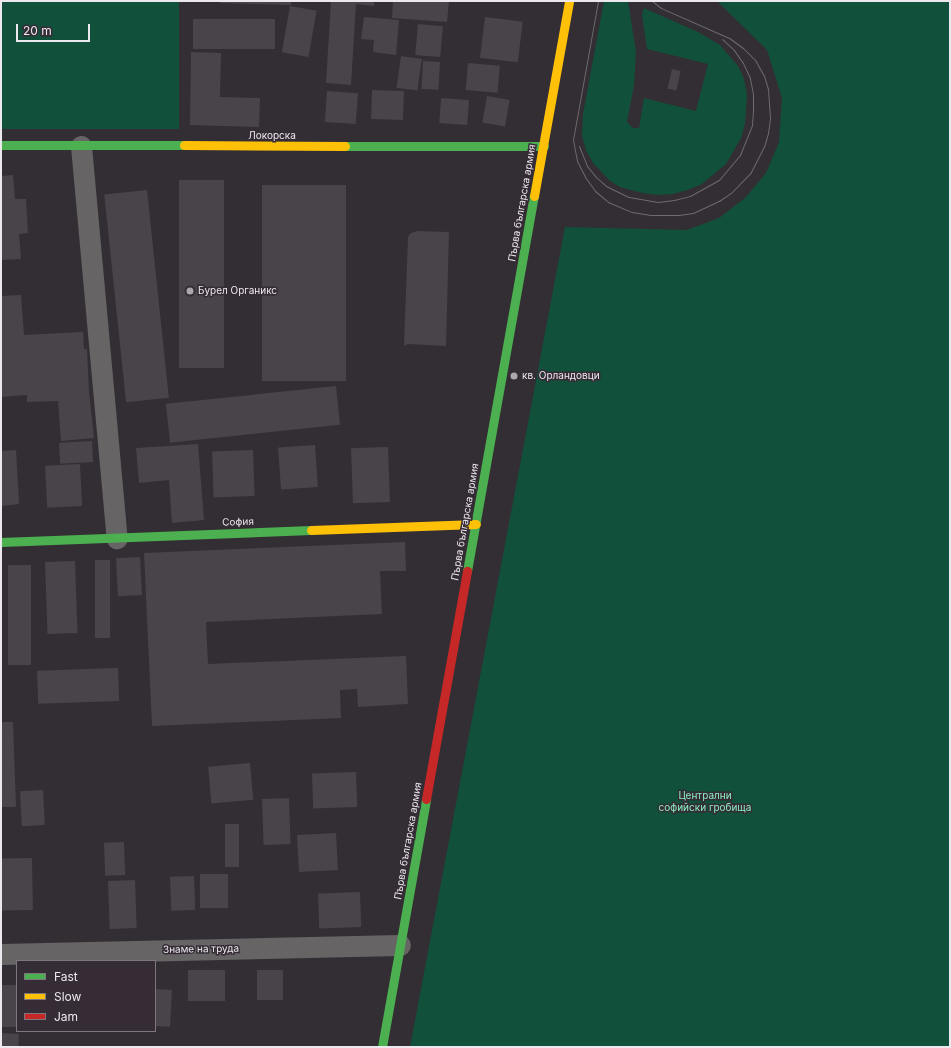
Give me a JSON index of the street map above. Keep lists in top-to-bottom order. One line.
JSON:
{"streets":{"street":["Локорска","Първа българска армия","София","Знаме на труда"]},"crossings":[["Локорска","Първа българска армия"],["Първа българска армия","София"],["Първа българска армия","Знаме на труда"]],"parks":["Централни софийски гробища"],"places":["Бурел Органикс","кв. Орландовци"],"legend":["Fast","Slow","Jam"],"scale_bar":"20 m"}
